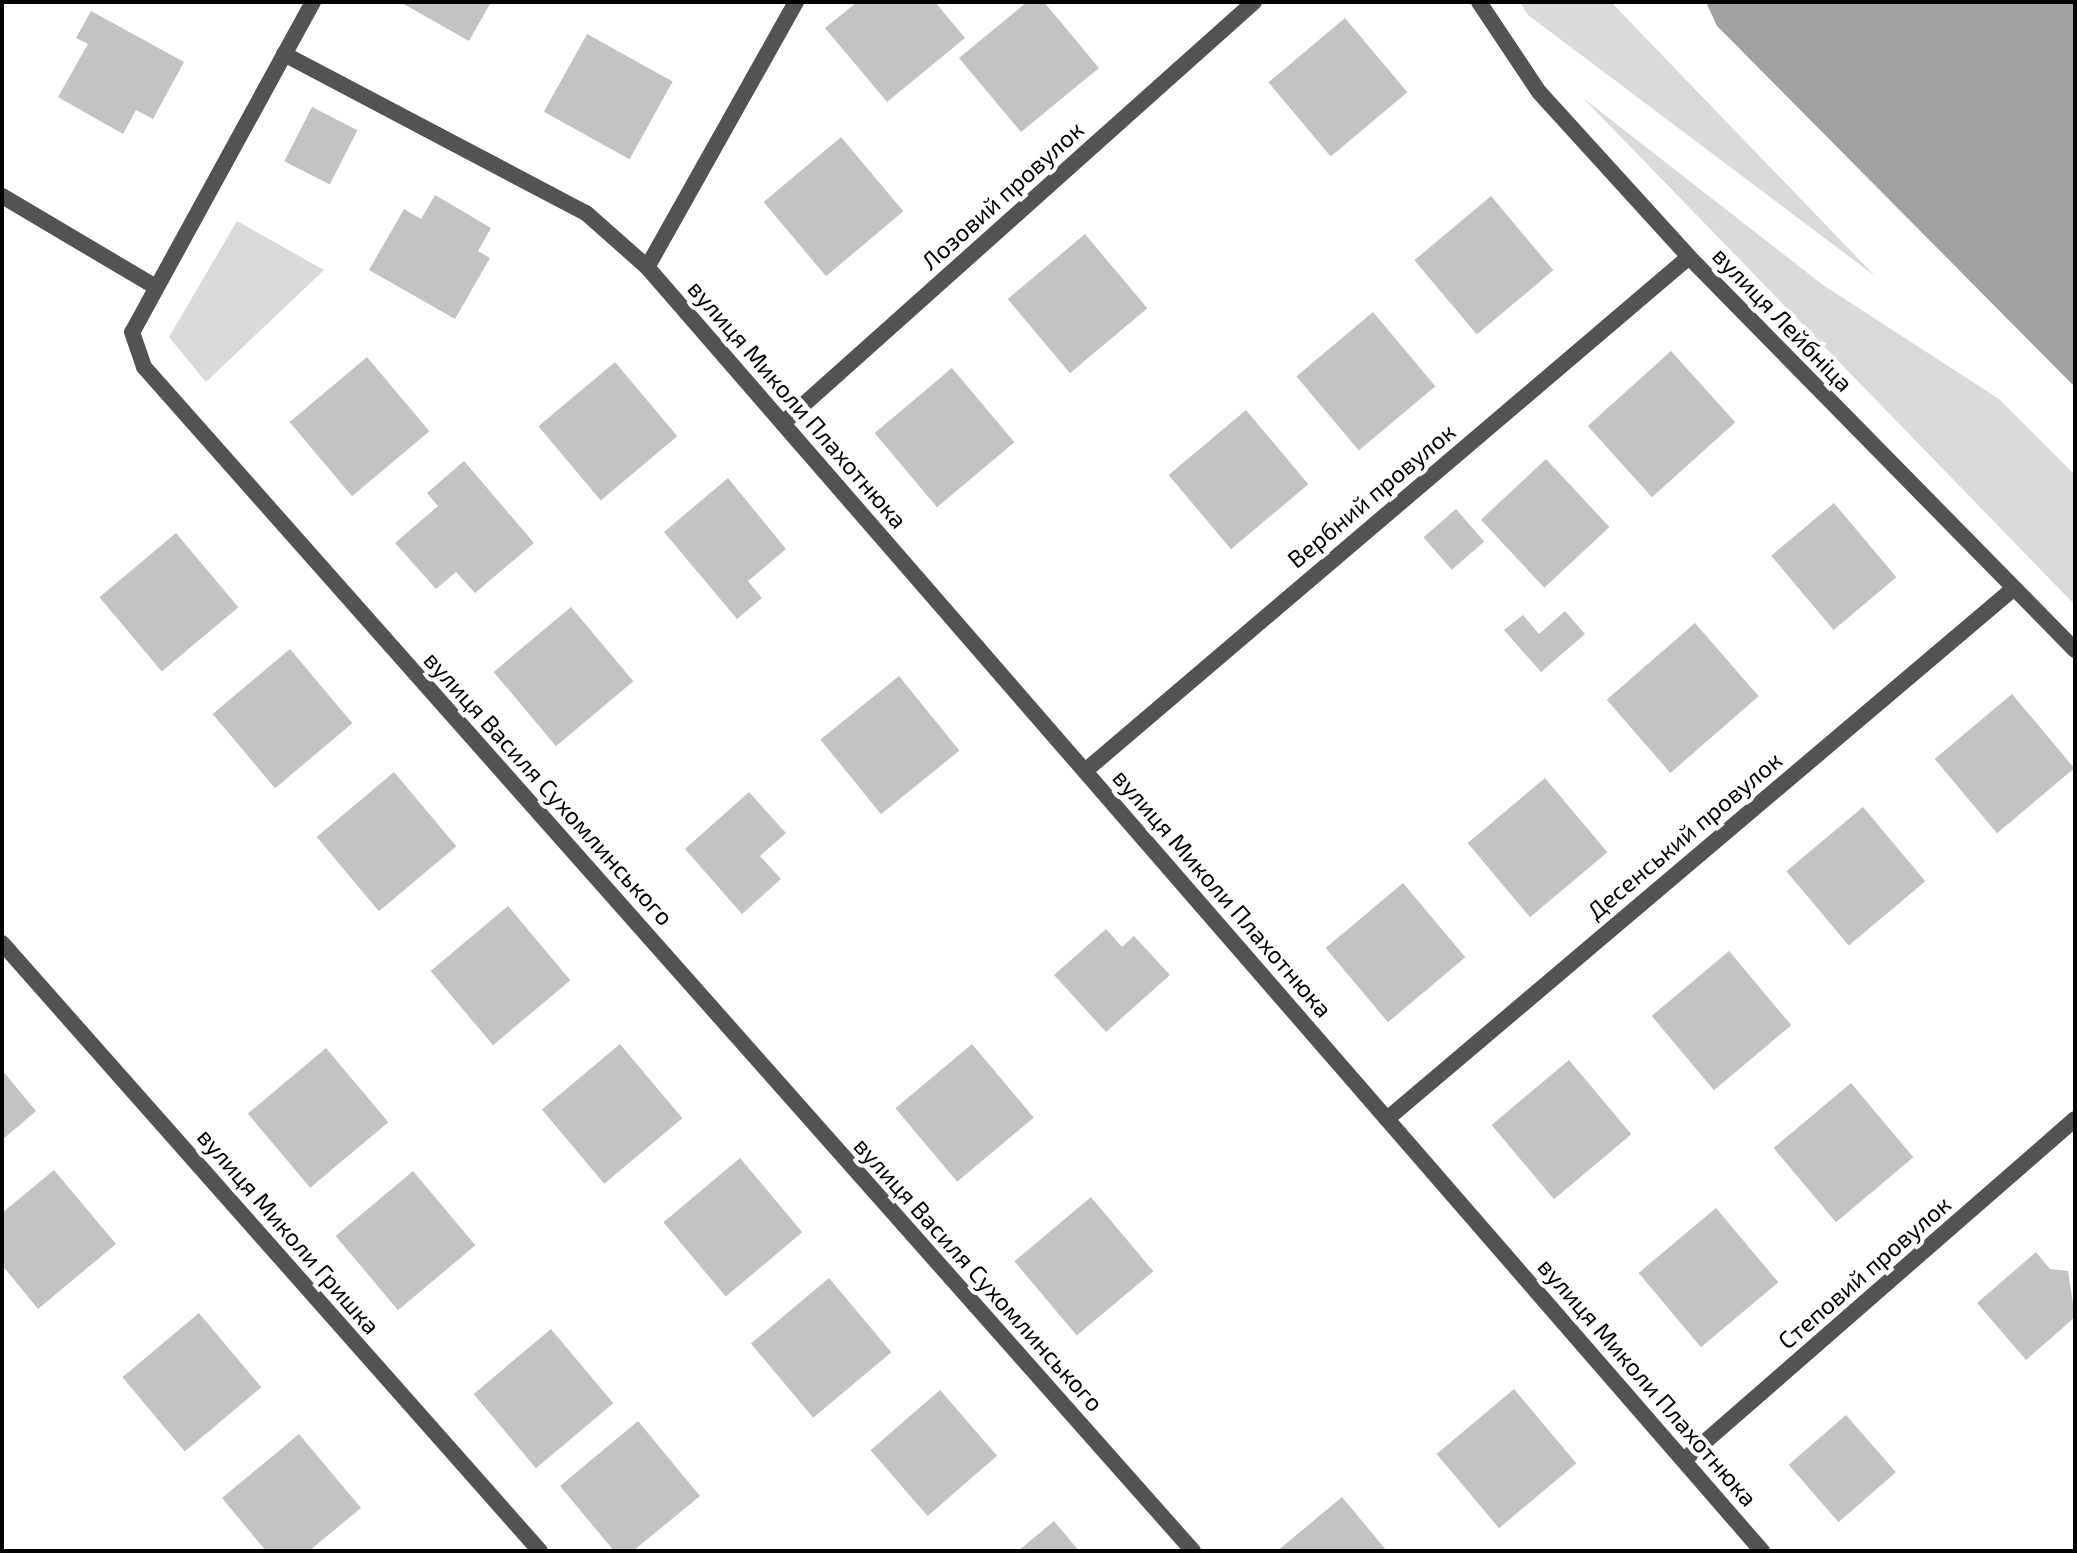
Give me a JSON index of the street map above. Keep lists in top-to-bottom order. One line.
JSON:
{"streets":{"street":["Лозовий провулок","вулиця Лейбніца","вулиця Миколи Плахотнюка","Вербний провулок","вулиця Василя Сухомлинського","Десенський провулок","вулиця Миколи Гришка","Степовий провулок"]},"crossings":[["Лозовий провулок","вулиця Миколи Плахотнюка"],["вулиця Лейбніца","Вербний провулок"],["вулиця Лейбніца","Десенський провулок"],["вулиця Миколи Плахотнюка","Вербний провулок"],["вулиця Миколи Плахотнюка","вулиця Василя Сухомлинського"],["вулиця Миколи Плахотнюка","Десенський провулок"],["вулиця Миколи Плахотнюка","Степовий провулок"]]}
